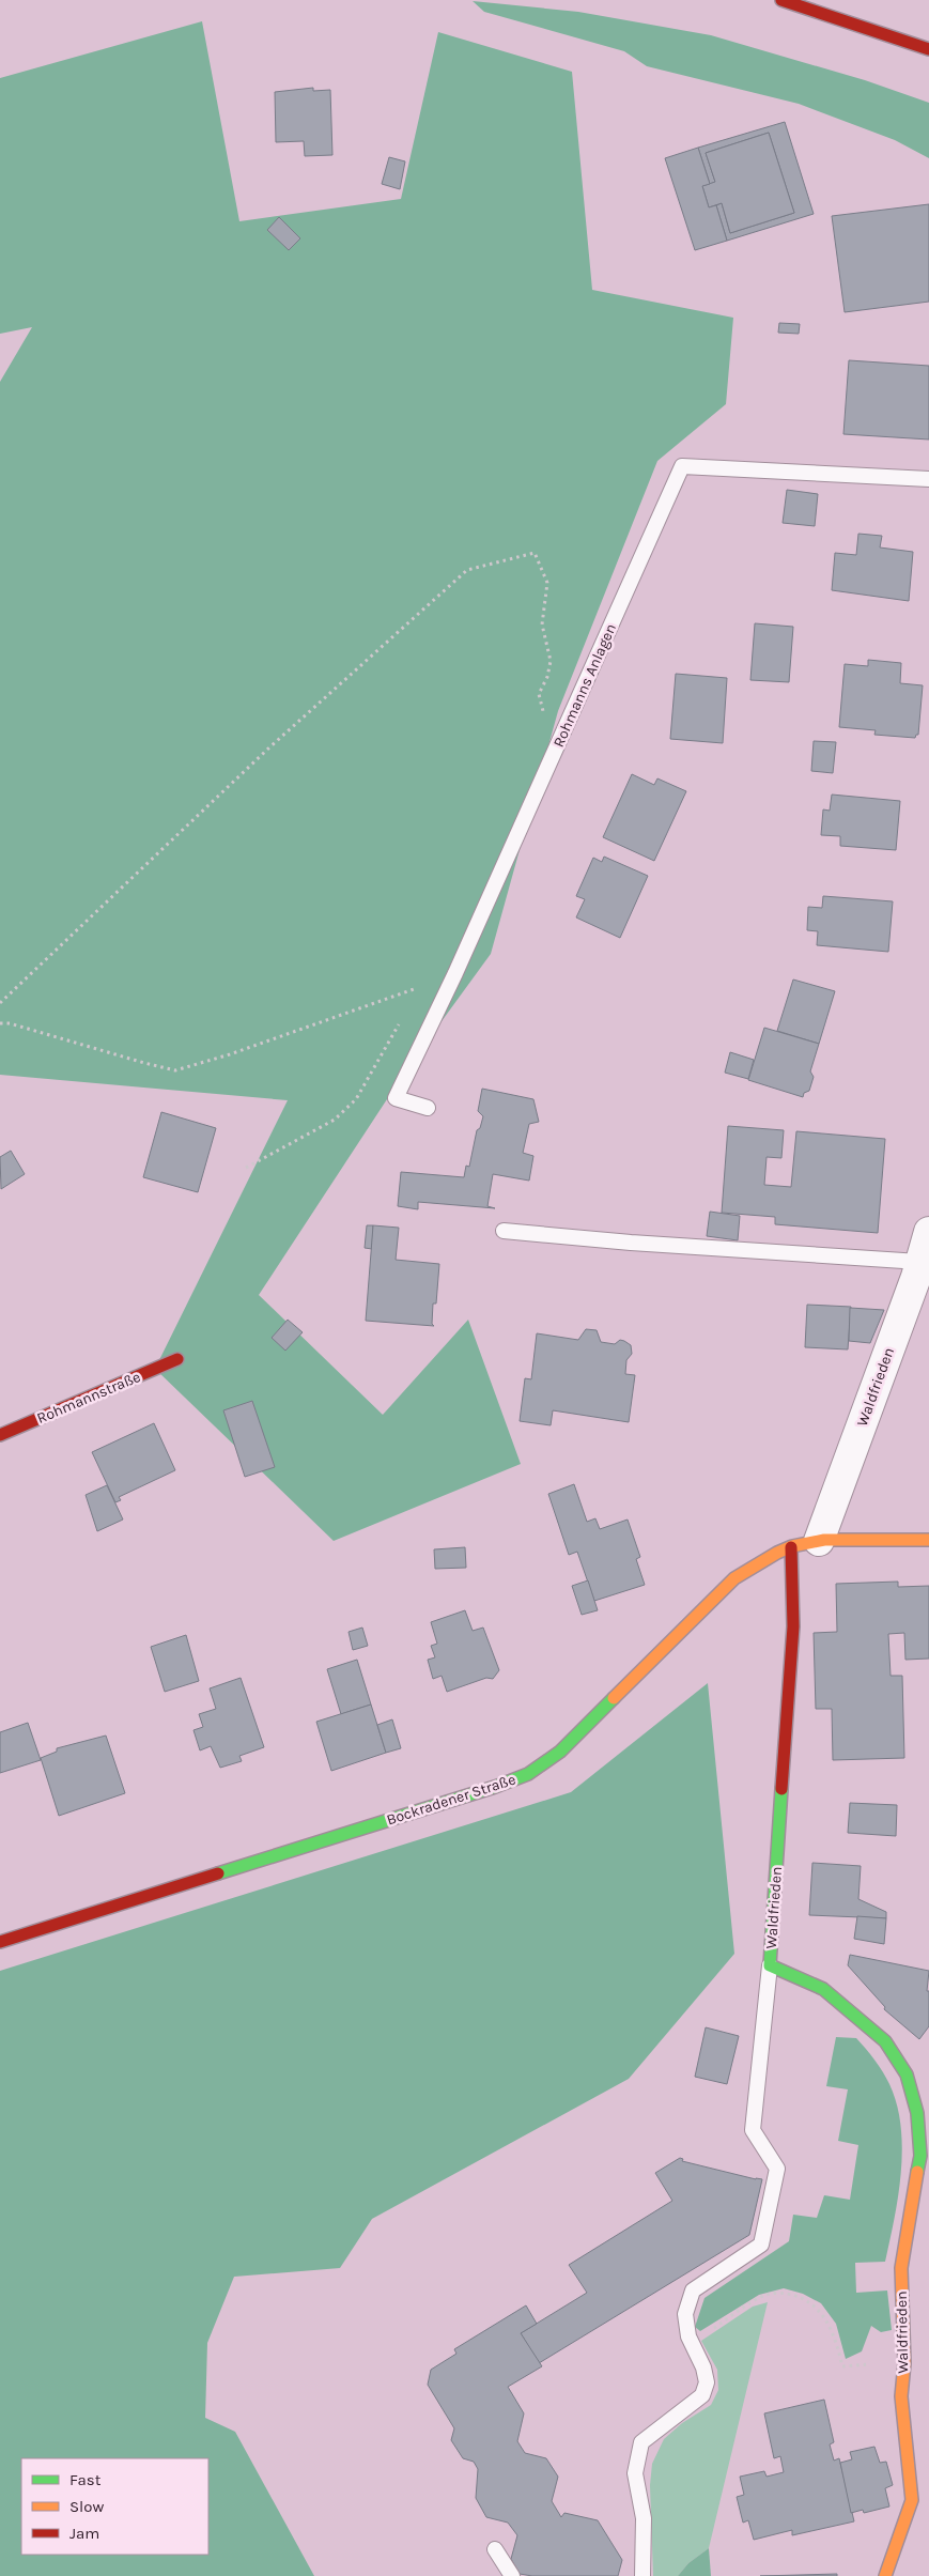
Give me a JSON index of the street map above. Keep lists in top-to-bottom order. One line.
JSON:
{"streets":{"street":["Waldfrieden","Rohmannstraße","Bockradener Straße"],"lane":["Rohmanns Anlagen"]},"crossings":[["Waldfrieden","Bockradener Straße"]],"legend":["Fast","Slow","Jam"]}
